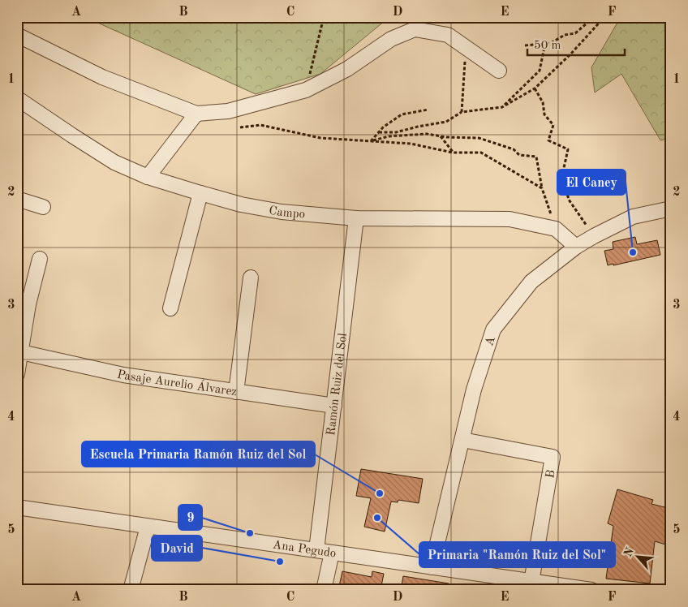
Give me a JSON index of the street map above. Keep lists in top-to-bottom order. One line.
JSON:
{"streets":{"street":["Campo","A","Pasaje Aurelio Álvarez","Ramón Ruiz del Sol","B","Ana Pegudo"]},"crossings":[["Campo","A"],["Campo","Ramón Ruiz del Sol"],["A","B"],["A","Ana Pegudo"],["Pasaje Aurelio Álvarez","Ramón Ruiz del Sol"],["Ramón Ruiz del Sol","Ana Pegudo"],["B","Ana Pegudo"]],"places":["El Caney","Escuela Primaria Ramón Ruiz del Sol","Primaria \"Ramón Ruiz del Sol\"","9","David"],"scale_bar":"50 m","north":"top left","grid":{"columns":["A","B","C","D","E","F"],"rows":["1","2","3","4","5"]}}
